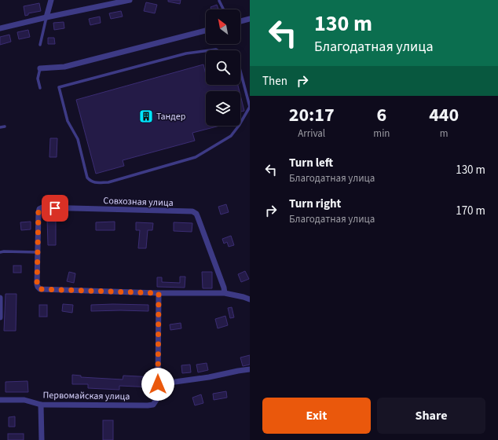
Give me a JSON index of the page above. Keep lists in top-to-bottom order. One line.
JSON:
{"streets":{"street":["Совхозная улица","Первомайская улица"]},"places":{"building":["Тандер"]},"north":"top left","page":{"turn":["130 m","Благодатная улица"],"then":"Then","eta":["20:17","Arrival","6","min","440","m"],"list":[{"name":"Turn left","note":"Благодатная улица","value":"130 m"},{"name":"Turn right","note":"Благодатная улица","value":"170 m"}],"buttons":["Exit","Share"]}}
